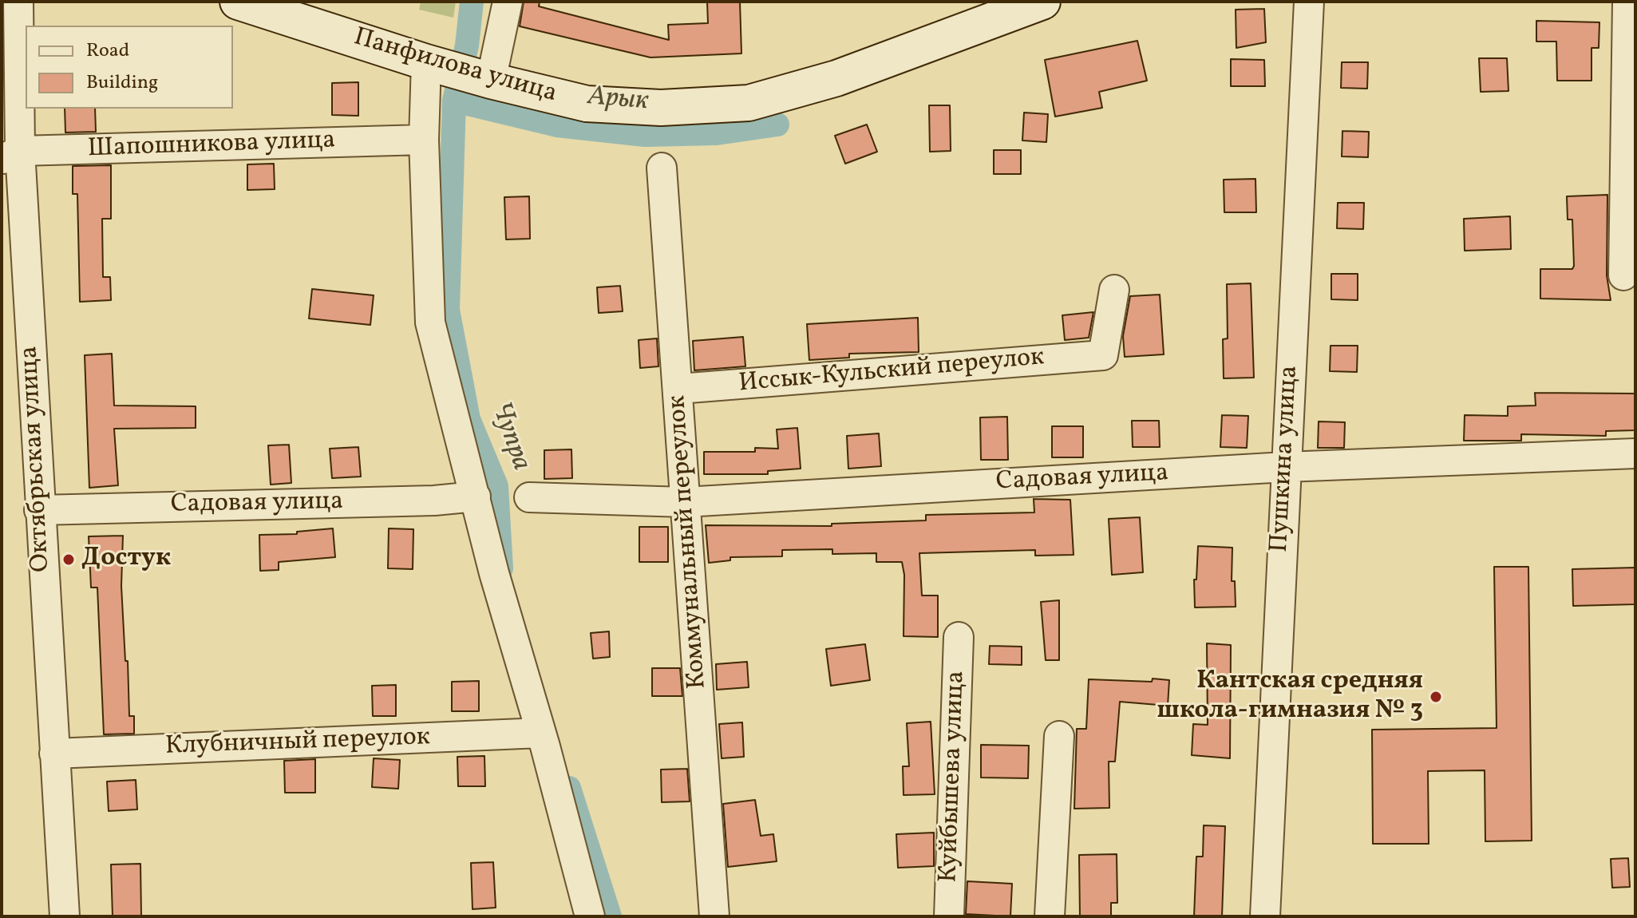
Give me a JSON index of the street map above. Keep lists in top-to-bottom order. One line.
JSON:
{"streets":{"street":["Панфилова улица","Шапошникова улица","Иссык-Кульский переулок","Октябрьская улица","Пушкина улица","Садовая улица","Коммунальный переулок","Клубничный переулок","Куйбышева улица"]},"crossings":[["Шапошникова улица","Октябрьская улица"],["Иссык-Кульский переулок","Коммунальный переулок"],["Октябрьская улица","Садовая улица"],["Октябрьская улица","Клубничный переулок"],["Пушкина улица","Садовая улица"],["Садовая улица","Коммунальный переулок"]],"water":["Арык","Чупра"],"places":["Достук","Кантская средняя школа-гимназия № 3"],"legend":["Road","Building"]}
